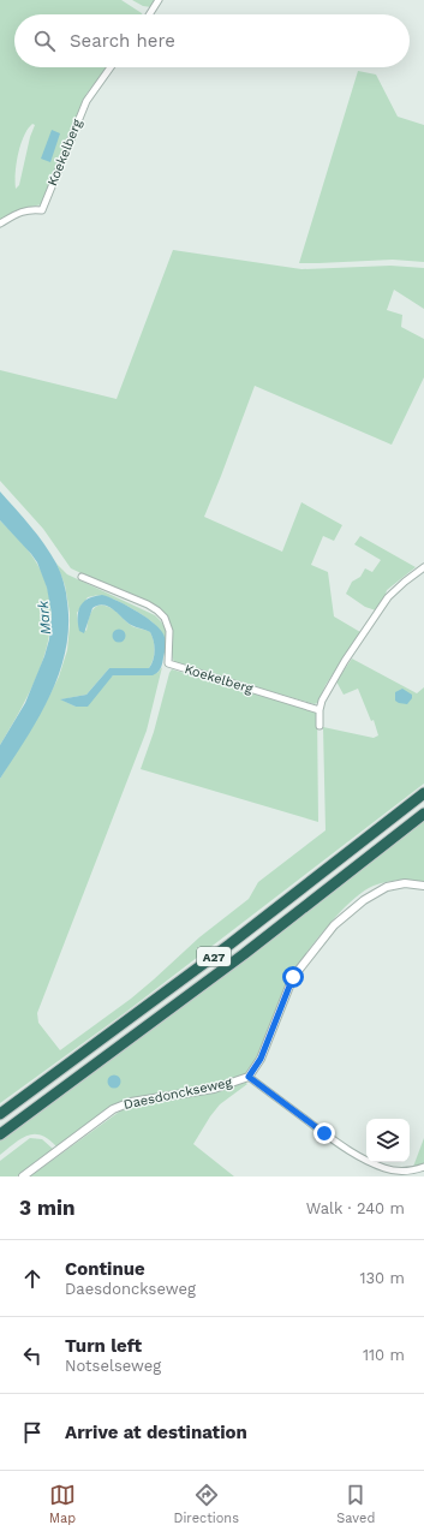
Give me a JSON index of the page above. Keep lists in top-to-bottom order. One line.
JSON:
{"streets":{"highway":["A27"],"street":["Koekelberg","Daesdonckseweg"]},"water":["Mark"],"page":{"search":"Search here","heading":["3 min","Walk · 240 m"],"list":[["Continue","Daesdonckseweg","130 m"],["Turn left","Notselseweg","110 m"],"Arrive at destination"],"nav":["Map","Directions","Saved"]}}
